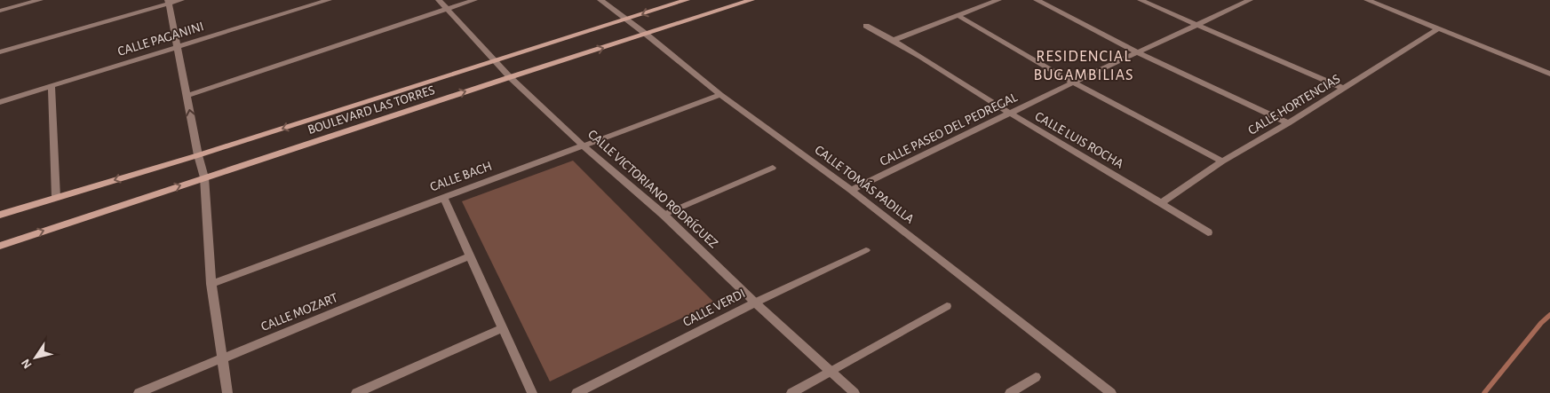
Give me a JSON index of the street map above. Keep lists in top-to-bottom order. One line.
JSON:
{"streets":{"street":["CALLE PAGANINI","CALLE HORTENCIAS","BOULEVARD LAS TORRES","CALLE PASEO DEL PEDREGAL","CALLE LUIS ROCHA","CALLE BACH","CALLE TOMÁS PADILLA","CALLE VICTORIANO RODRÍGUEZ","CALLE VERDI","CALLE MOZART"]},"crossings":[["CALLE HORTENCIAS","CALLE LUIS ROCHA"],["BOULEVARD LAS TORRES","CALLE TOMÁS PADILLA"],["BOULEVARD LAS TORRES","CALLE VICTORIANO RODRÍGUEZ"],["CALLE PASEO DEL PEDREGAL","CALLE LUIS ROCHA"],["CALLE PASEO DEL PEDREGAL","CALLE TOMÁS PADILLA"],["CALLE BACH","CALLE TOMÁS PADILLA"],["CALLE BACH","CALLE VICTORIANO RODRÍGUEZ"],["CALLE VICTORIANO RODRÍGUEZ","CALLE VERDI"]],"districts":["RESIDENCIAL BUGAMBILIAS"],"north":"bottom left"}
